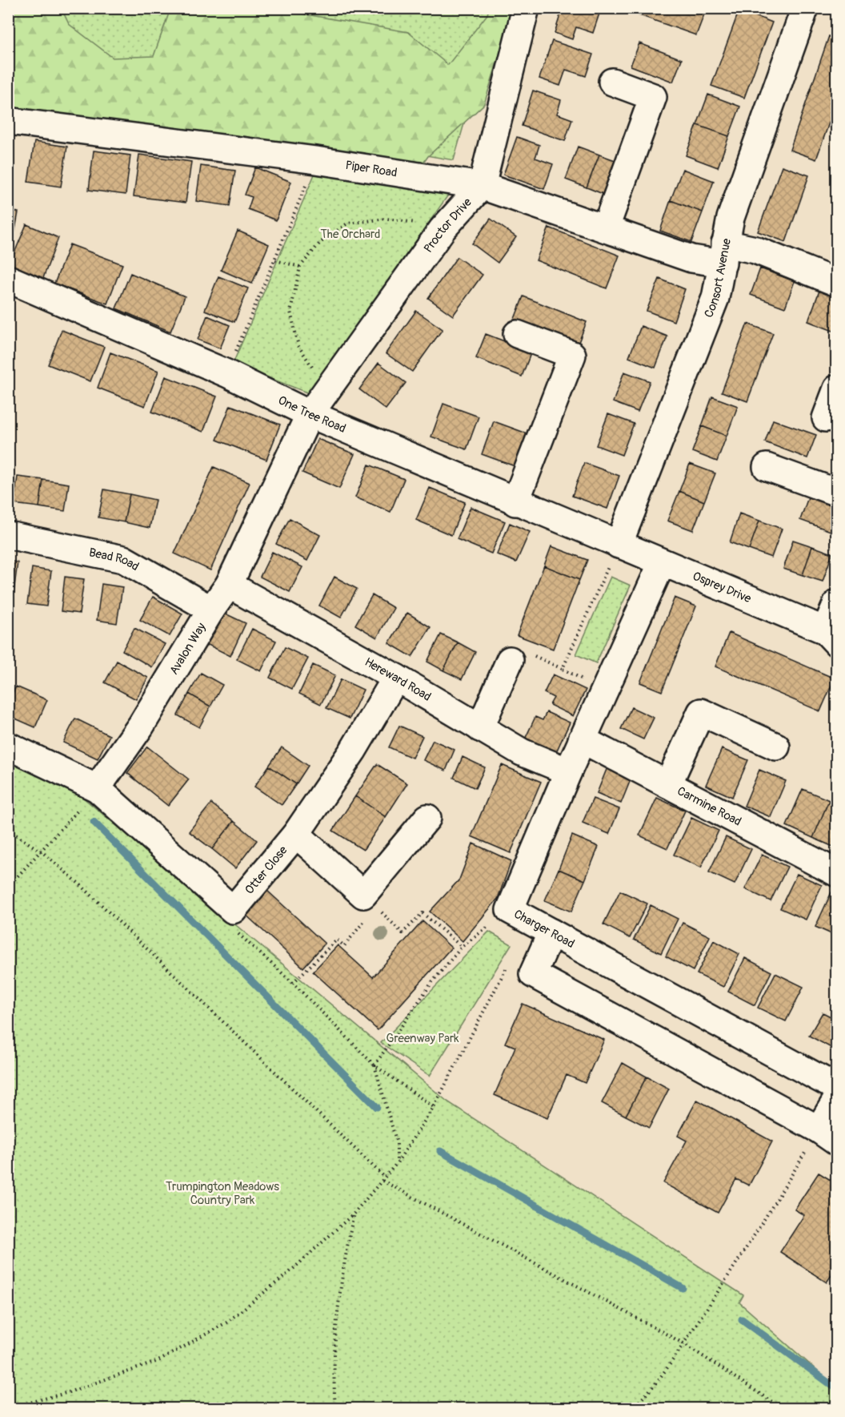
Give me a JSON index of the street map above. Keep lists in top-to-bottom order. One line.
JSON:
{"streets":{"street":["Piper Road","Proctor Drive","Consort Avenue","One Tree Road","Bead Road","Osprey Drive","Avalon Way","Hereward Road","Carmine Road","Otter Close","Charger Road"]},"crossings":[["Piper Road","Proctor Drive"],["Piper Road","Consort Avenue"],["Proctor Drive","One Tree Road"],["Proctor Drive","Avalon Way"],["Consort Avenue","One Tree Road"],["Consort Avenue","Osprey Drive"],["One Tree Road","Osprey Drive"],["One Tree Road","Avalon Way"],["Bead Road","Avalon Way"],["Osprey Drive","Charger Road"],["Avalon Way","Hereward Road"],["Hereward Road","Otter Close"],["Hereward Road","Charger Road"],["Carmine Road","Charger Road"]],"parks":["The Orchard","Greenway Park","Trumpington Meadows Country Park"]}
